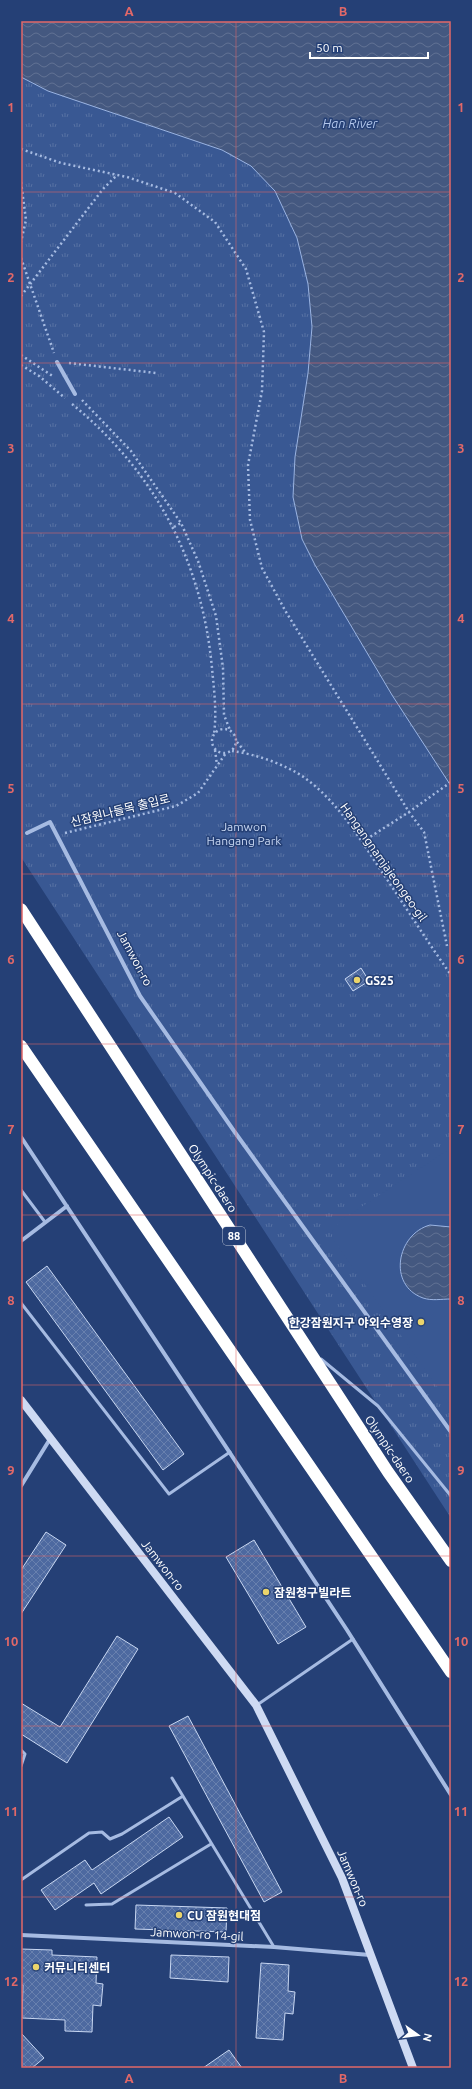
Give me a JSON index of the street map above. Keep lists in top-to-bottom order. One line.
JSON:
{"streets":{"highway":["Olympic-daero","88"],"main road":["Jamwon-ro"],"street":["Jamwon-ro 14-gil"],"path":["신잠원나들목 출입로","Hangangnamjajeongeo-gil"]},"crossings":[["신잠원나들목 출입로","Hangangnamjajeongeo-gil"],["신잠원나들목 출입로","Jamwon-ro"],["Jamwon-ro","Jamwon-ro 14-gil"]],"water":["Han River"],"parks":["Jamwon Hangang Park"],"places":["GS25","한강잠원지구 야외수영장","잠원청구빌라트","CU 잠원현대점","커뮤니티센터"],"scale_bar":"50 m","north":"right","grid":{"columns":["A","B"],"rows":["1","2","3","4","5","6","7","8","9","10","11","12"]}}
